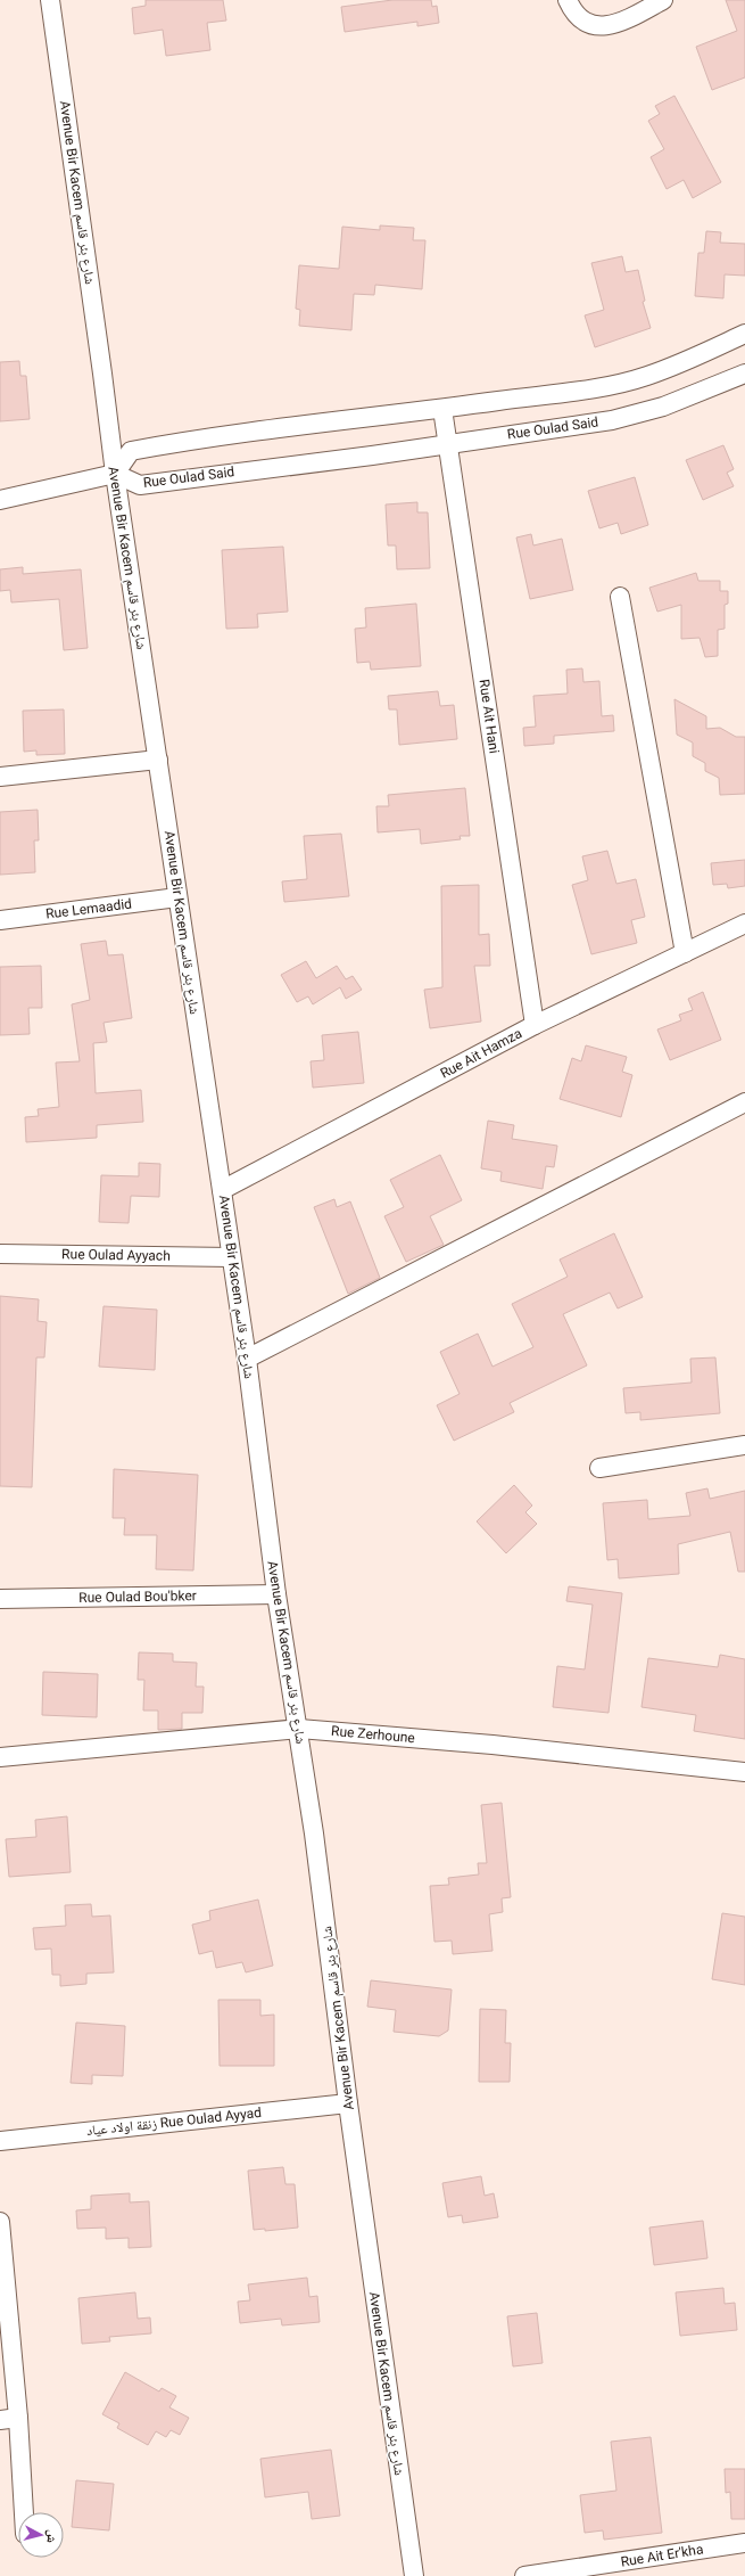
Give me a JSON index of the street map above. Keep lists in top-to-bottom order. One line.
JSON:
{"streets":{"street":["Avenue Bir Kacem شارع بئر قاسم","Rue Oulad Said","Rue Ait Hani","Rue Lemaadid","Rue Ait Hamza","Rue Oulad Ayyach","Rue Oulad Bou'bker","Rue Zerhoune","زنقة اولاد عياد Rue Oulad Ayyad","Rue Ait Er'kha"]},"crossings":[["Avenue Bir Kacem شارع بئر قاسم","Rue Oulad Said"],["Avenue Bir Kacem شارع بئر قاسم","Rue Lemaadid"],["Avenue Bir Kacem شارع بئر قاسم","Rue Ait Hamza"],["Avenue Bir Kacem شارع بئر قاسم","Rue Oulad Ayyach"],["Avenue Bir Kacem شارع بئر قاسم","Rue Oulad Bou'bker"],["Avenue Bir Kacem شارع بئر قاسم","Rue Zerhoune"],["Avenue Bir Kacem شارع بئر قاسم","زنقة اولاد عياد Rue Oulad Ayyad"],["Rue Oulad Said","Rue Ait Hani"],["Rue Ait Hani","Rue Ait Hamza"]],"north":"right"}
